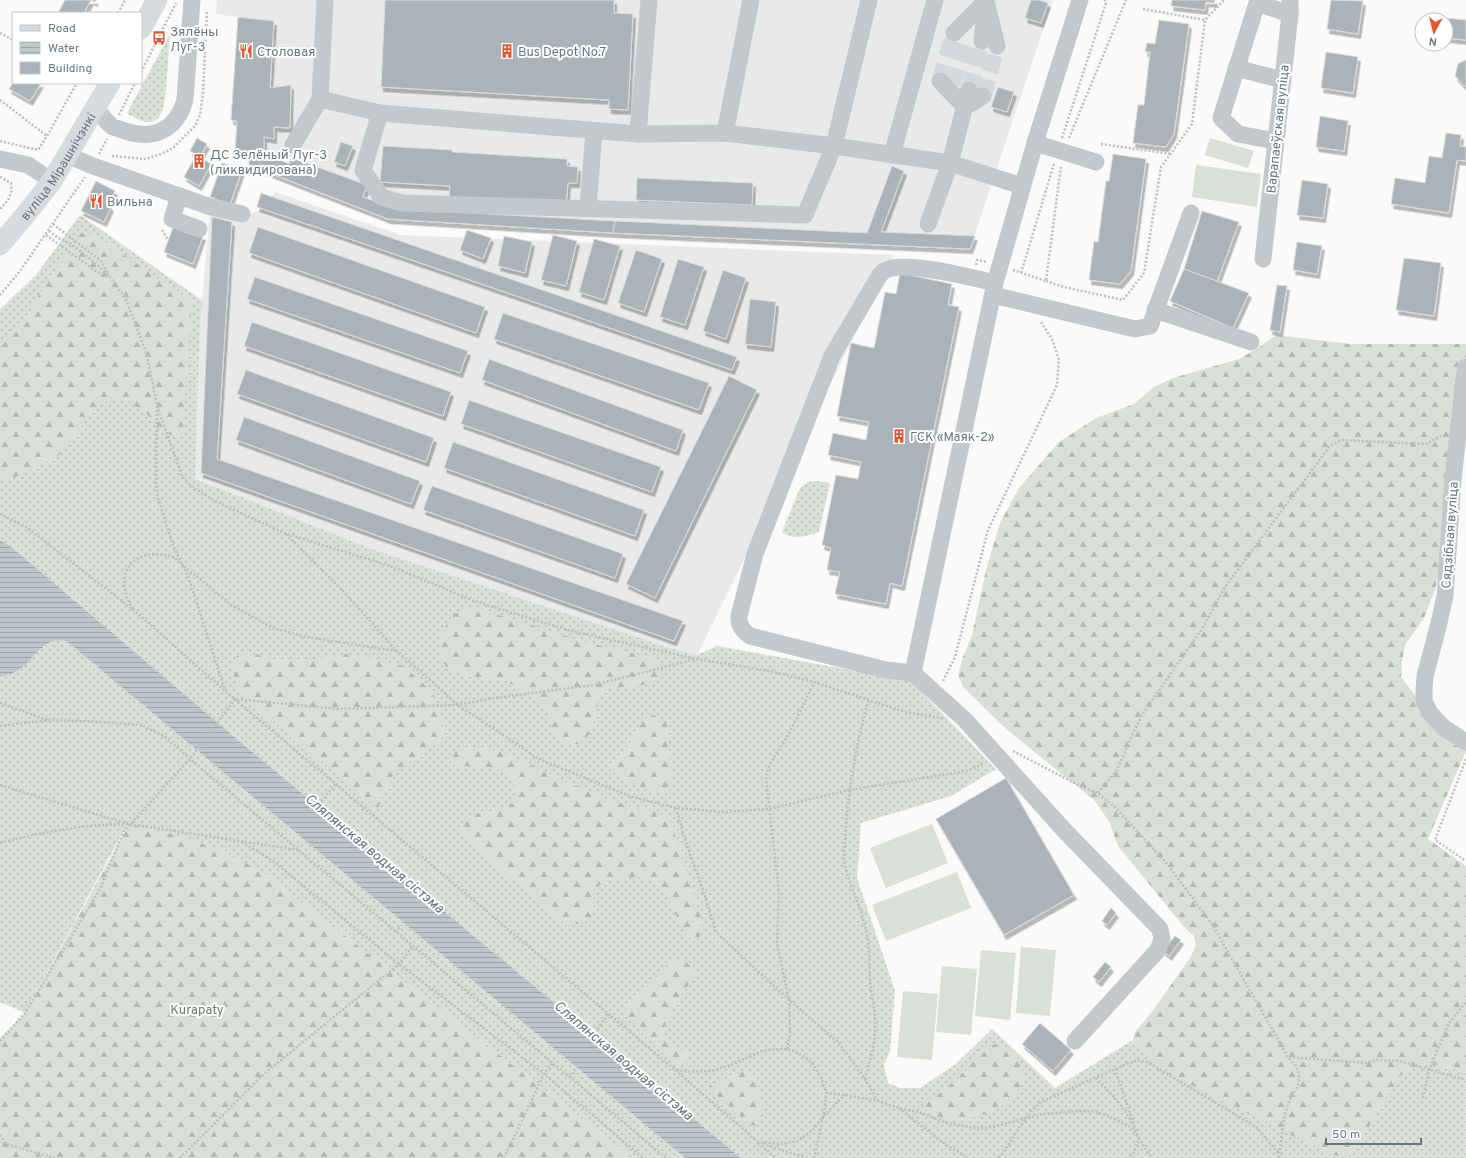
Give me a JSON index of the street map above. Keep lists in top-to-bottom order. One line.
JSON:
{"streets":{"main road":["вуліца Мірашнічэнкі"],"street":["Варапаеўская вуліца","Сядзібная вуліца"]},"water":["Сляпянская водная сістэма"],"parks":["Kurapaty"],"places":{"bus stop":["Зялёны Луг-3"],"restaurant":["Столовая","Вильна"],"building":["Bus Depot No.7","ДС Зелёный Луг-3 (ликвидирована)","ГСК «Маяк-2»"]},"legend":["Road","Water","Building"],"scale_bar":"50 m","north":"bottom"}
